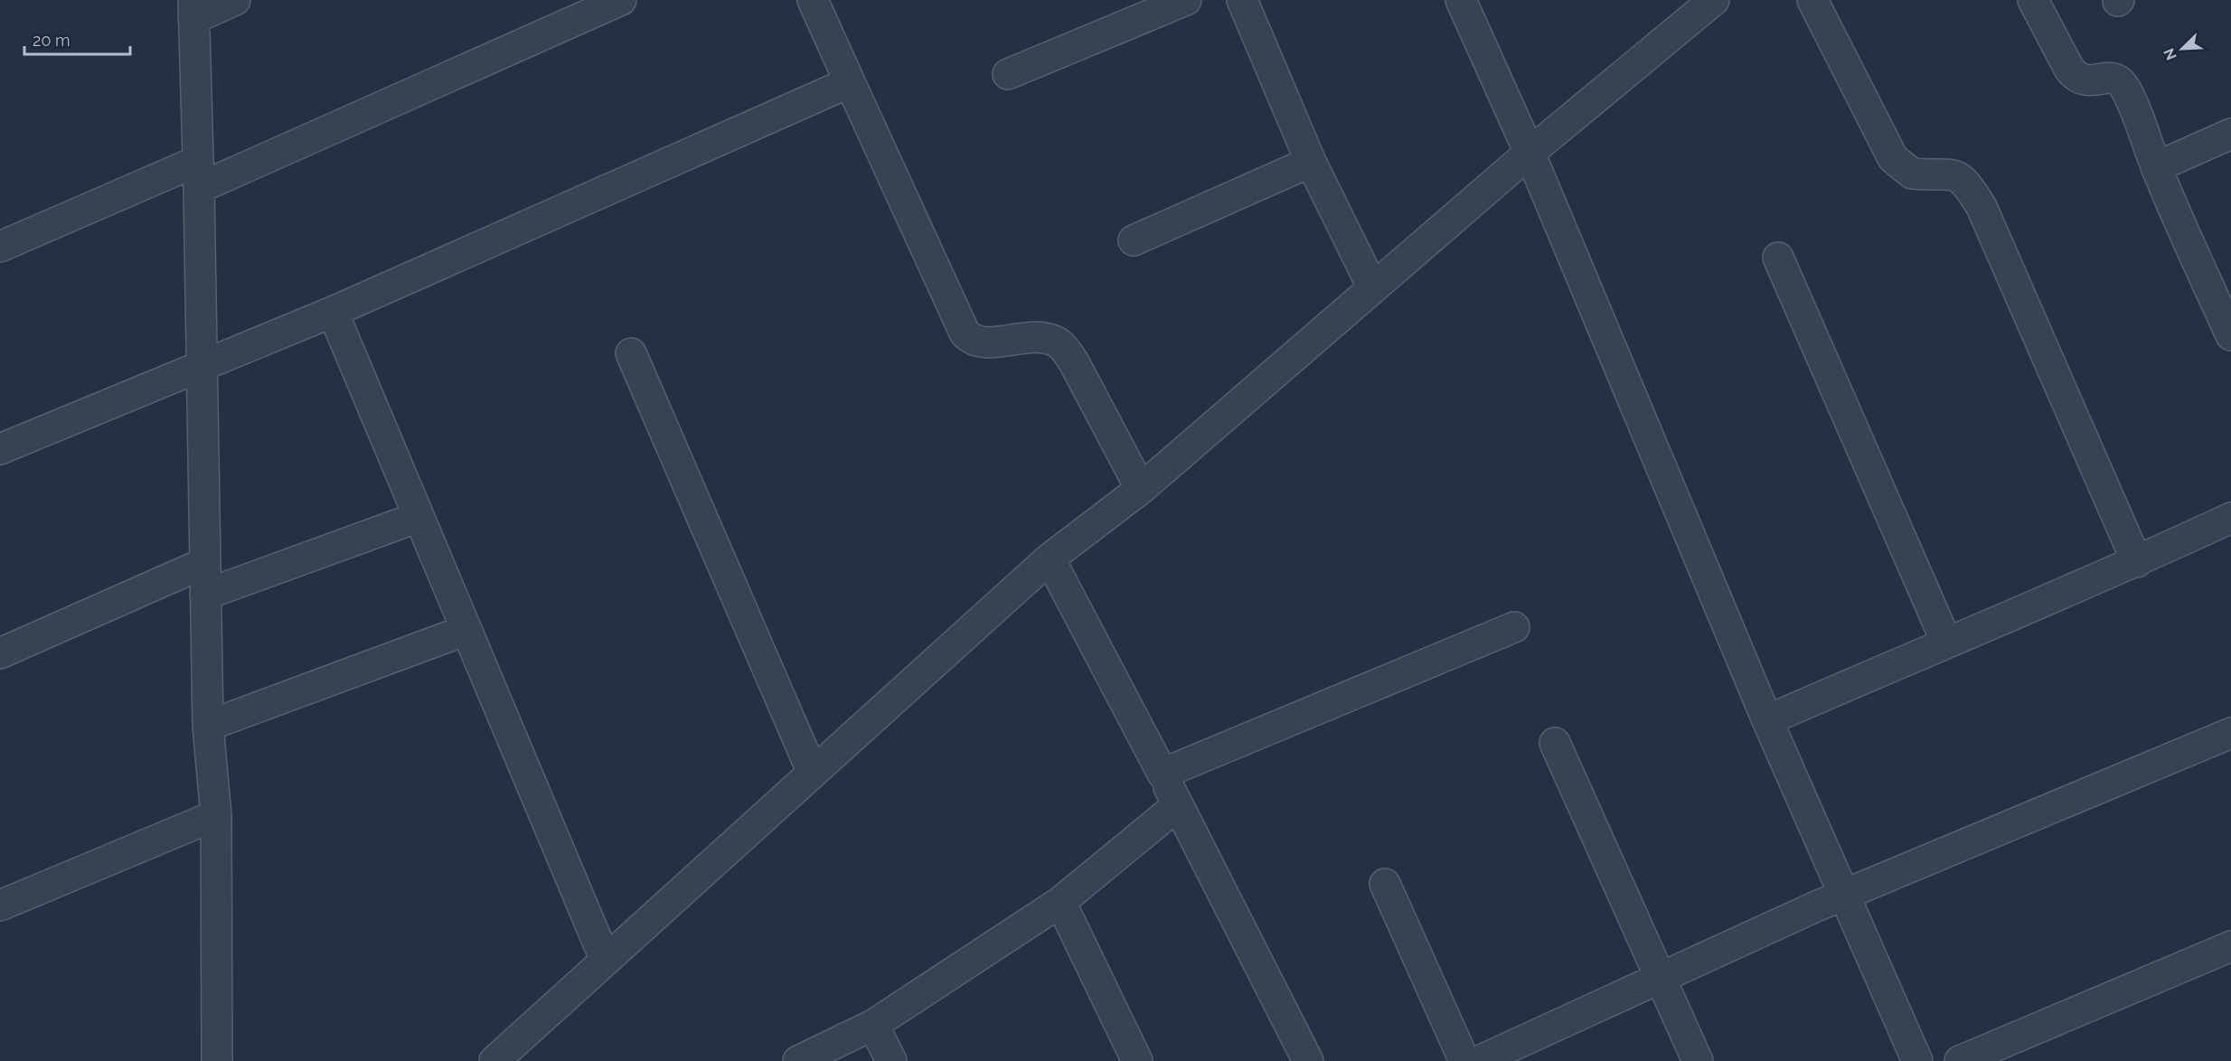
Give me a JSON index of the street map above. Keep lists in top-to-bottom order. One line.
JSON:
{"scale_bar":"20 m","north":"bottom left"}
